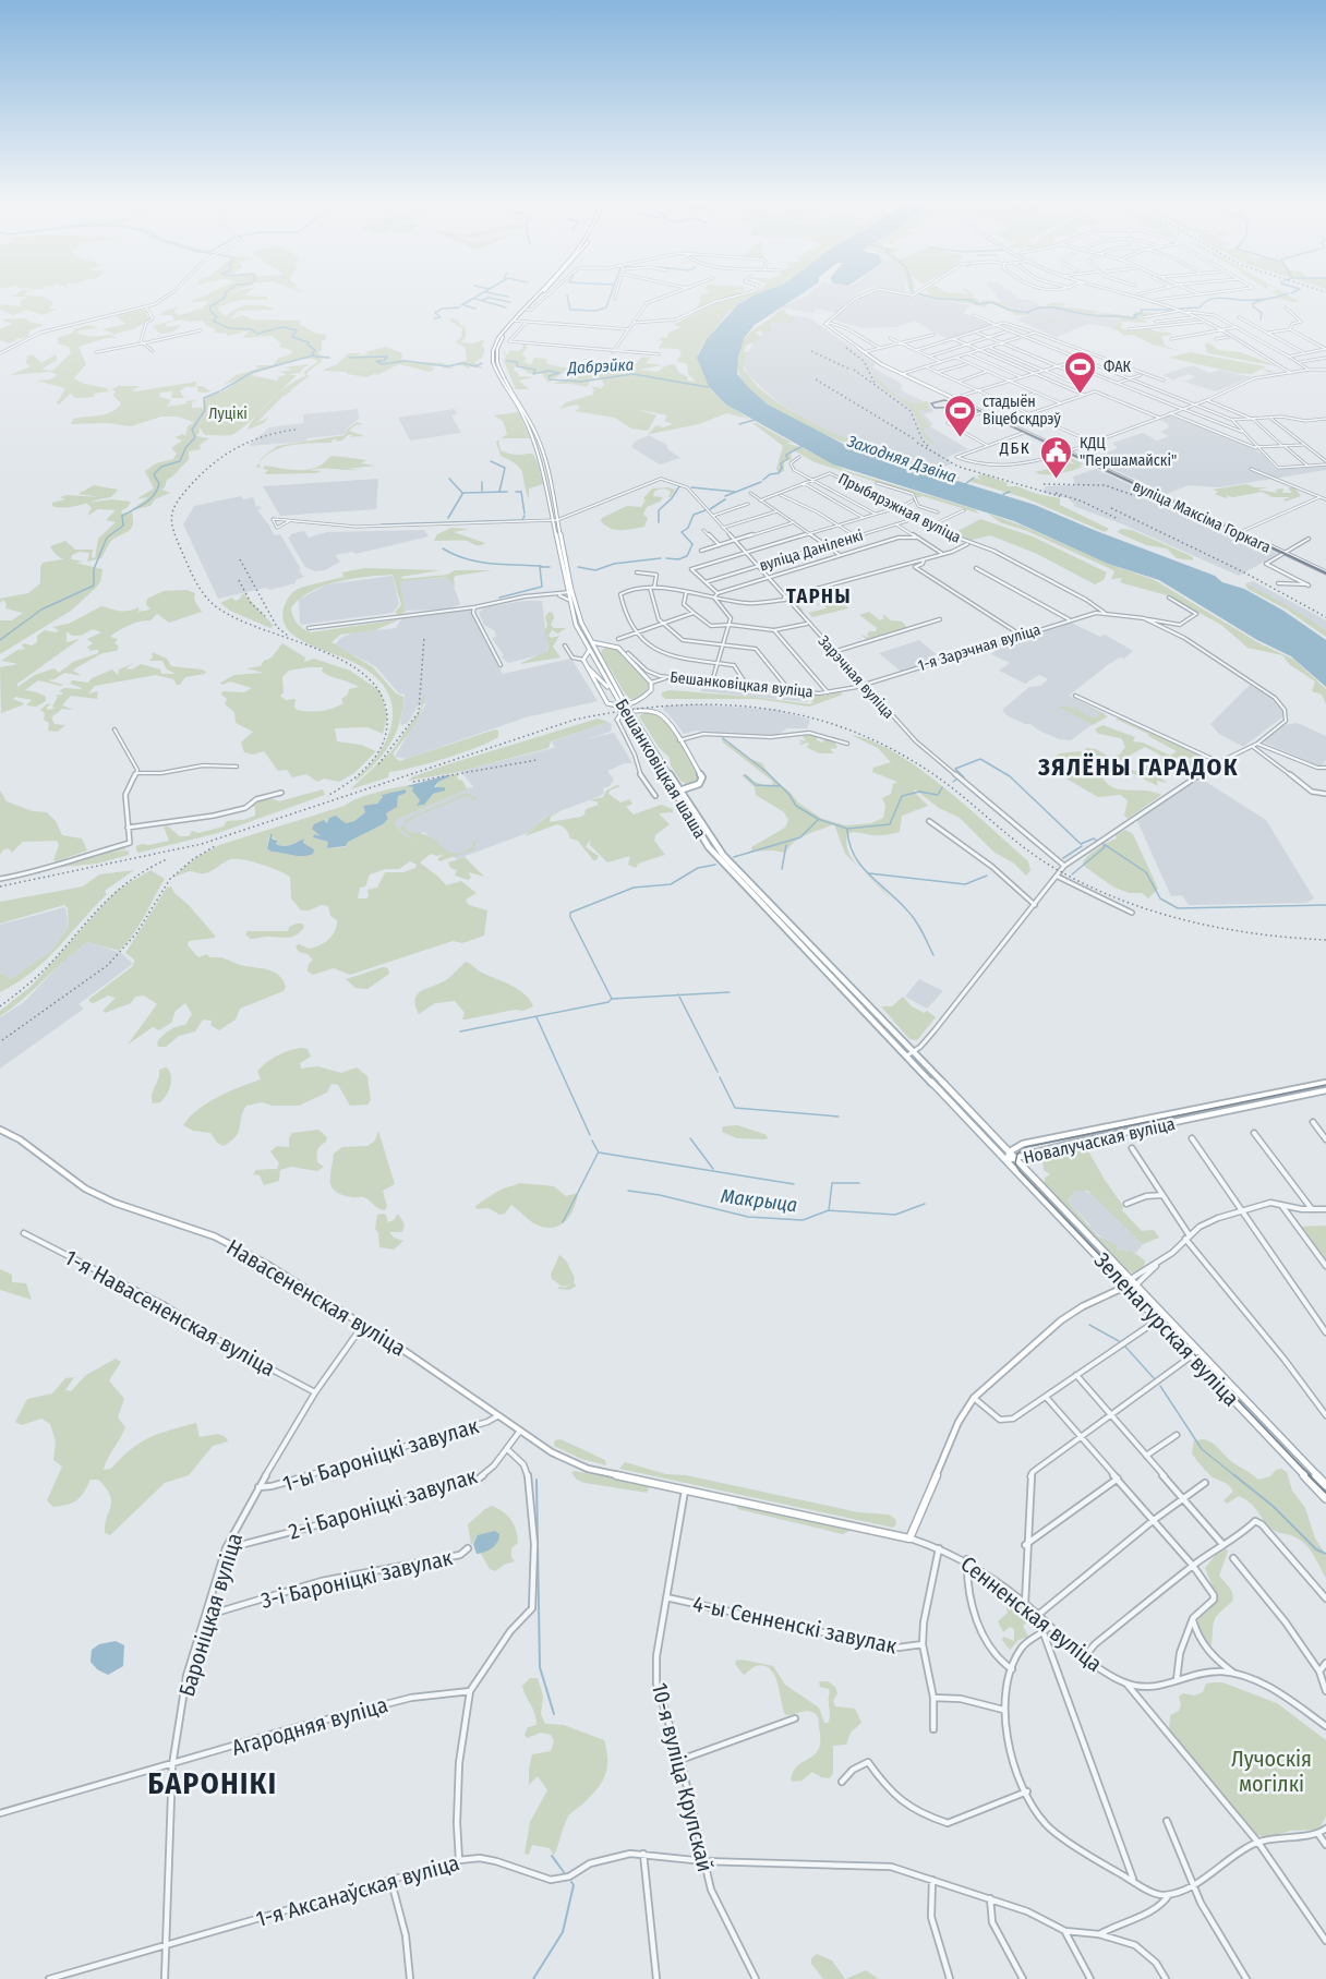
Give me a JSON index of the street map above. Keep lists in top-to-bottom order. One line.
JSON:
{"streets":{"main road":["вуліца Максіма Горкага","Бешанковіцкая шаша","Новалучаская вуліца","Навасененская вуліца","Зеленагурская вуліца","Сенненская вуліца"],"street":["Прыбярэжная вуліца","вуліца Даніленкі","1-я Зарэчная вуліца","Зарэчная вуліца","Бешанковіцкая вуліца","1-я Навасененская вуліца","1-ы Бароніцкі завулак","2-і Бароніцкі завулак","3-і Бароніцкі завулак","Бароніцкая вуліца","4-ы Сенненскі завулак","Агародняя вуліца","10-я вуліца Крупскай","1-я Аксанаўская вуліца"]},"crossings":[["Прыбярэжная вуліца","вуліца Даніленкі"],["Прыбярэжная вуліца","1-я Зарэчная вуліца"],["вуліца Даніленкі","Зарэчная вуліца"],["1-я Зарэчная вуліца","Зарэчная вуліца"],["1-я Зарэчная вуліца","Бешанковіцкая вуліца"],["Зарэчная вуліца","Бешанковіцкая вуліца"],["Зарэчная вуліца","Бешанковіцкая шаша"],["Бешанковіцкая шаша","Новалучаская вуліца"],["Бешанковіцкая шаша","Зеленагурская вуліца"],["Новалучаская вуліца","Зеленагурская вуліца"],["Навасененская вуліца","1-ы Бароніцкі завулак"],["Навасененская вуліца","2-і Бароніцкі завулак"],["Навасененская вуліца","Сенненская вуліца"],["Навасененская вуліца","Бароніцкая вуліца"],["Навасененская вуліца","10-я вуліца Крупскай"],["1-я Навасененская вуліца","Бароніцкая вуліца"],["1-ы Бароніцкі завулак","Бароніцкая вуліца"],["2-і Бароніцкі завулак","Бароніцкая вуліца"],["3-і Бароніцкі завулак","Бароніцкая вуліца"],["Сенненская вуліца","10-я вуліца Крупскай"],["Бароніцкая вуліца","Агародняя вуліца"],["Бароніцкая вуліца","1-я Аксанаўская вуліца"],["4-ы Сенненскі завулак","10-я вуліца Крупскай"],["10-я вуліца Крупскай","1-я Аксанаўская вуліца"]],"districts":["ДБК","ТАРНЫ","ЗЯЛЁНЫ ГАРАДОК","БАРОНІКІ"],"water":["Дабрэйка","Заходняя Дзвіна","Макрыца"],"parks":["Луцікі","Лучоскія могілкі"],"places":{"sports":["ФАК","стадыён Віцебскдрэў"],"public building":["КДЦ \"Першамайскі\""]}}
